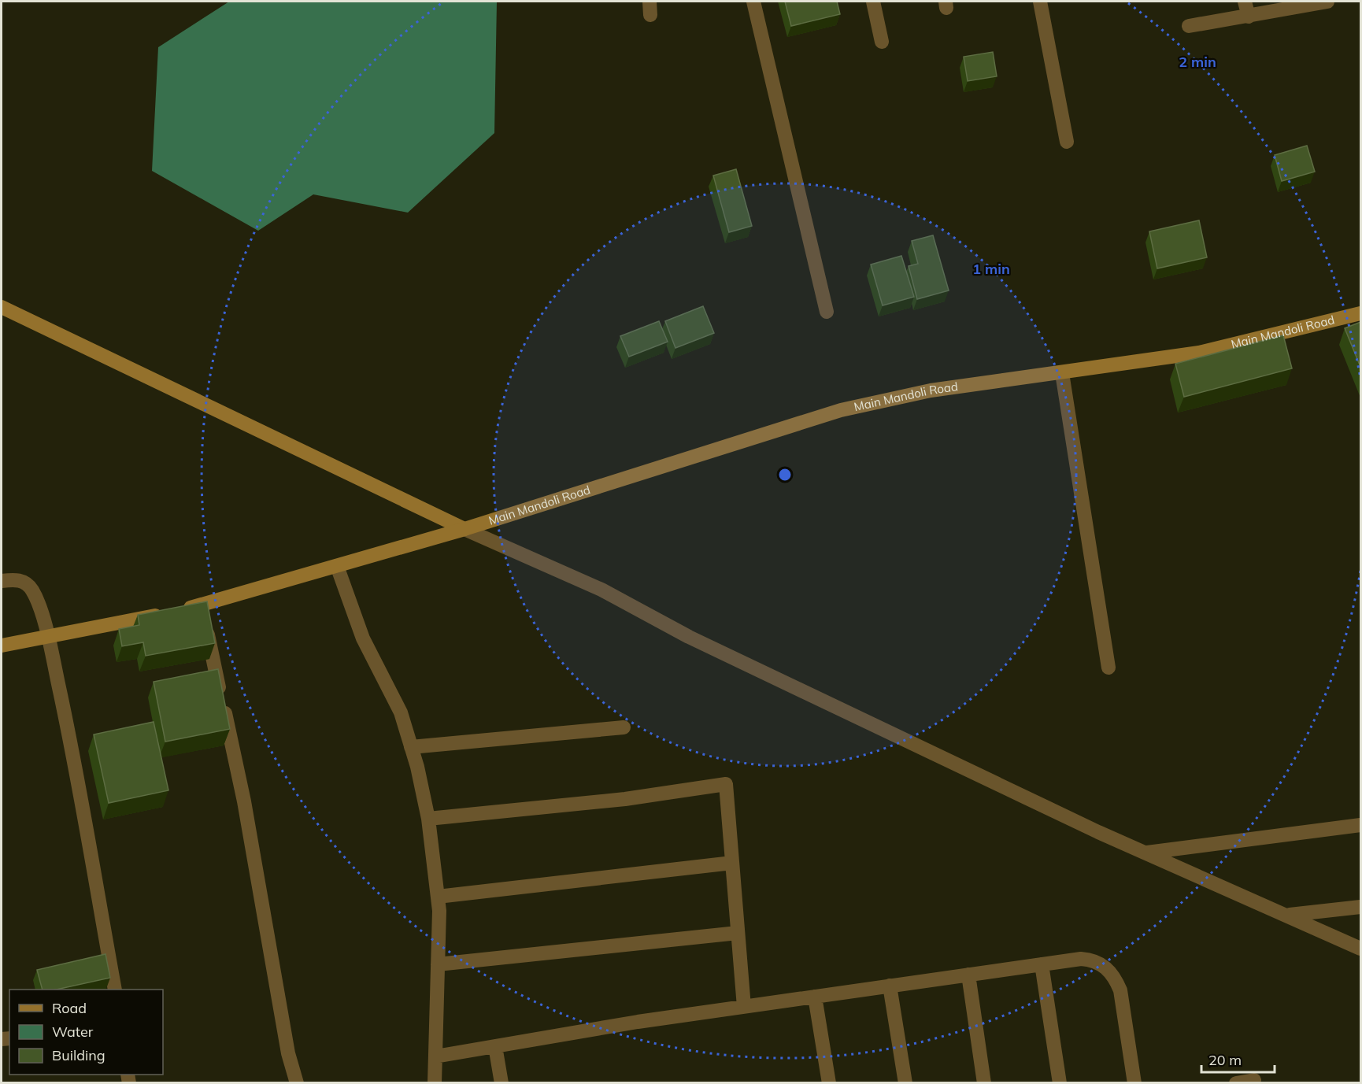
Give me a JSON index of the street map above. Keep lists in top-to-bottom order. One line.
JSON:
{"streets":{"street":["Main Mandoli Road"]},"legend":["Road","Water","Building"],"scale_bar":"20 m","rings":["2 min","1 min"]}
